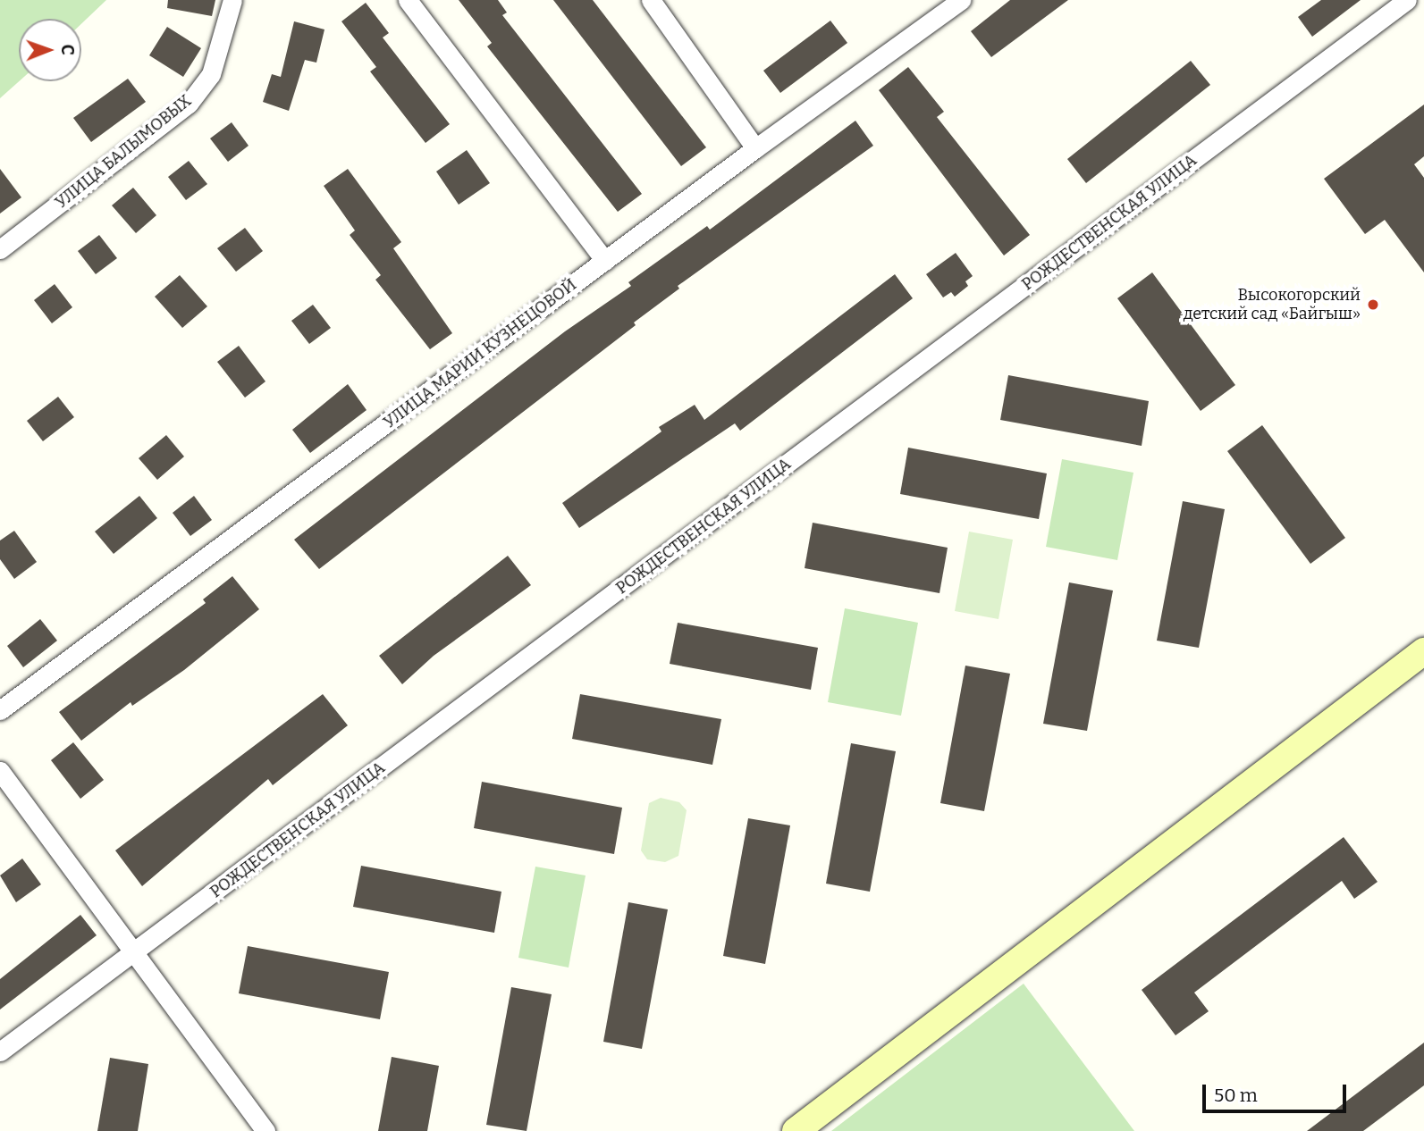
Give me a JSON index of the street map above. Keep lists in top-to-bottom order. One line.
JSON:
{"streets":{"street":["УЛИЦА БАЛЫМОВЫХ","РОЖДЕСТВЕНСКАЯ УЛИЦА","УЛИЦА МАРИИ КУЗНЕЦОВОЙ"]},"places":["Высокогорский детский сад «Байгыш»"],"scale_bar":"50 m","north":"right"}
